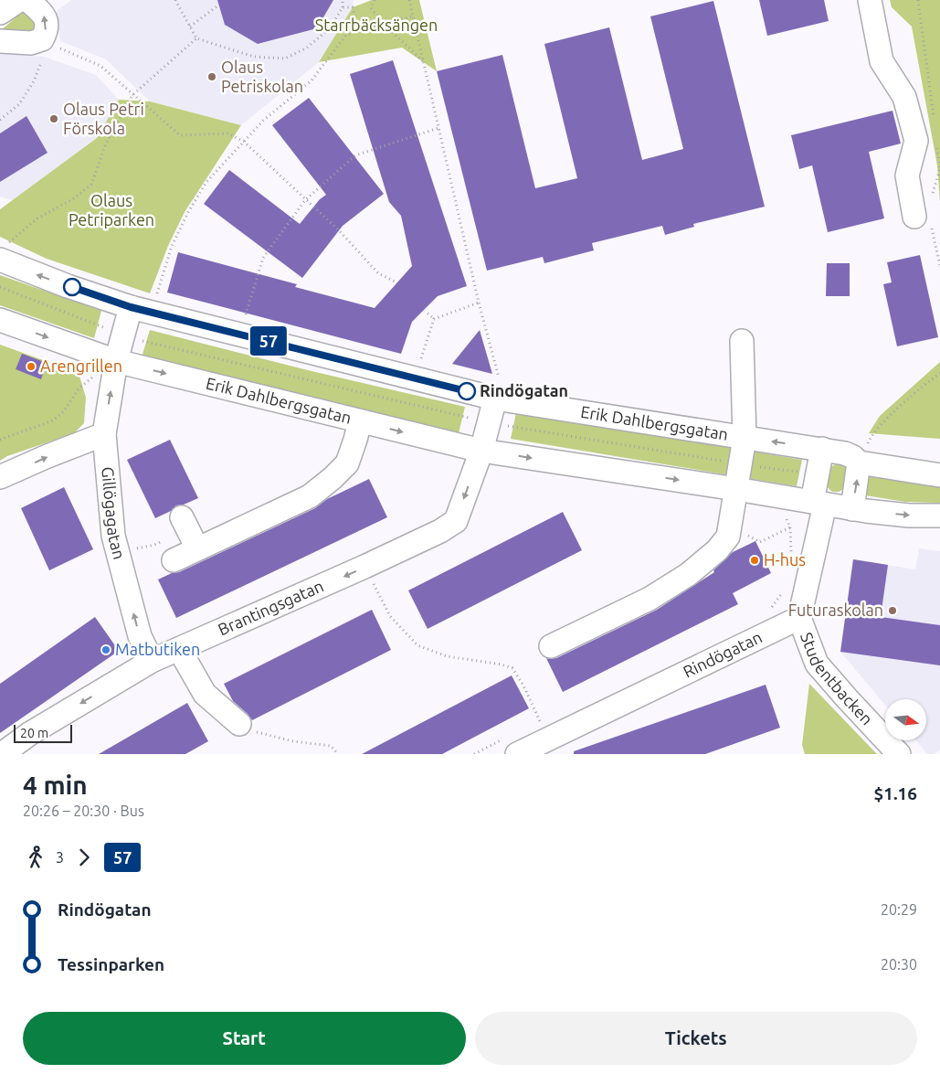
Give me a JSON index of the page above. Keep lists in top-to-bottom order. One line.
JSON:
{"streets":{"street":["Erik Dahlbergsgatan","Gillögagatan","Brantingsgatan","Rindögatan","Studentbacken"]},"crossings":[["Erik Dahlbergsgatan","Gillögagatan"],["Erik Dahlbergsgatan","Brantingsgatan"],["Gillögagatan","Brantingsgatan"],["Rindögatan","Studentbacken"]],"one_way":["Gillögagatan"],"parks":["Starrbäcksängen","Olaus Petriparken"],"places":["Olaus Petriskolan","Olaus Petri Förskola","Arengrillen","Rindögatan","H-hus","Futuraskolan","Matbutiken"],"lines":["bus line 57"],"scale_bar":"20 m","north":"right","page":{"on_map":"57","scale":"20 m","heading":["4 min","20:26 – 20:30 · Bus","$1.16"],"legs":["3","57"],"list":[{"name":"Rindögatan","value":"20:29"},{"name":"Tessinparken","value":"20:30"}],"buttons":["Start","Tickets"]}}
